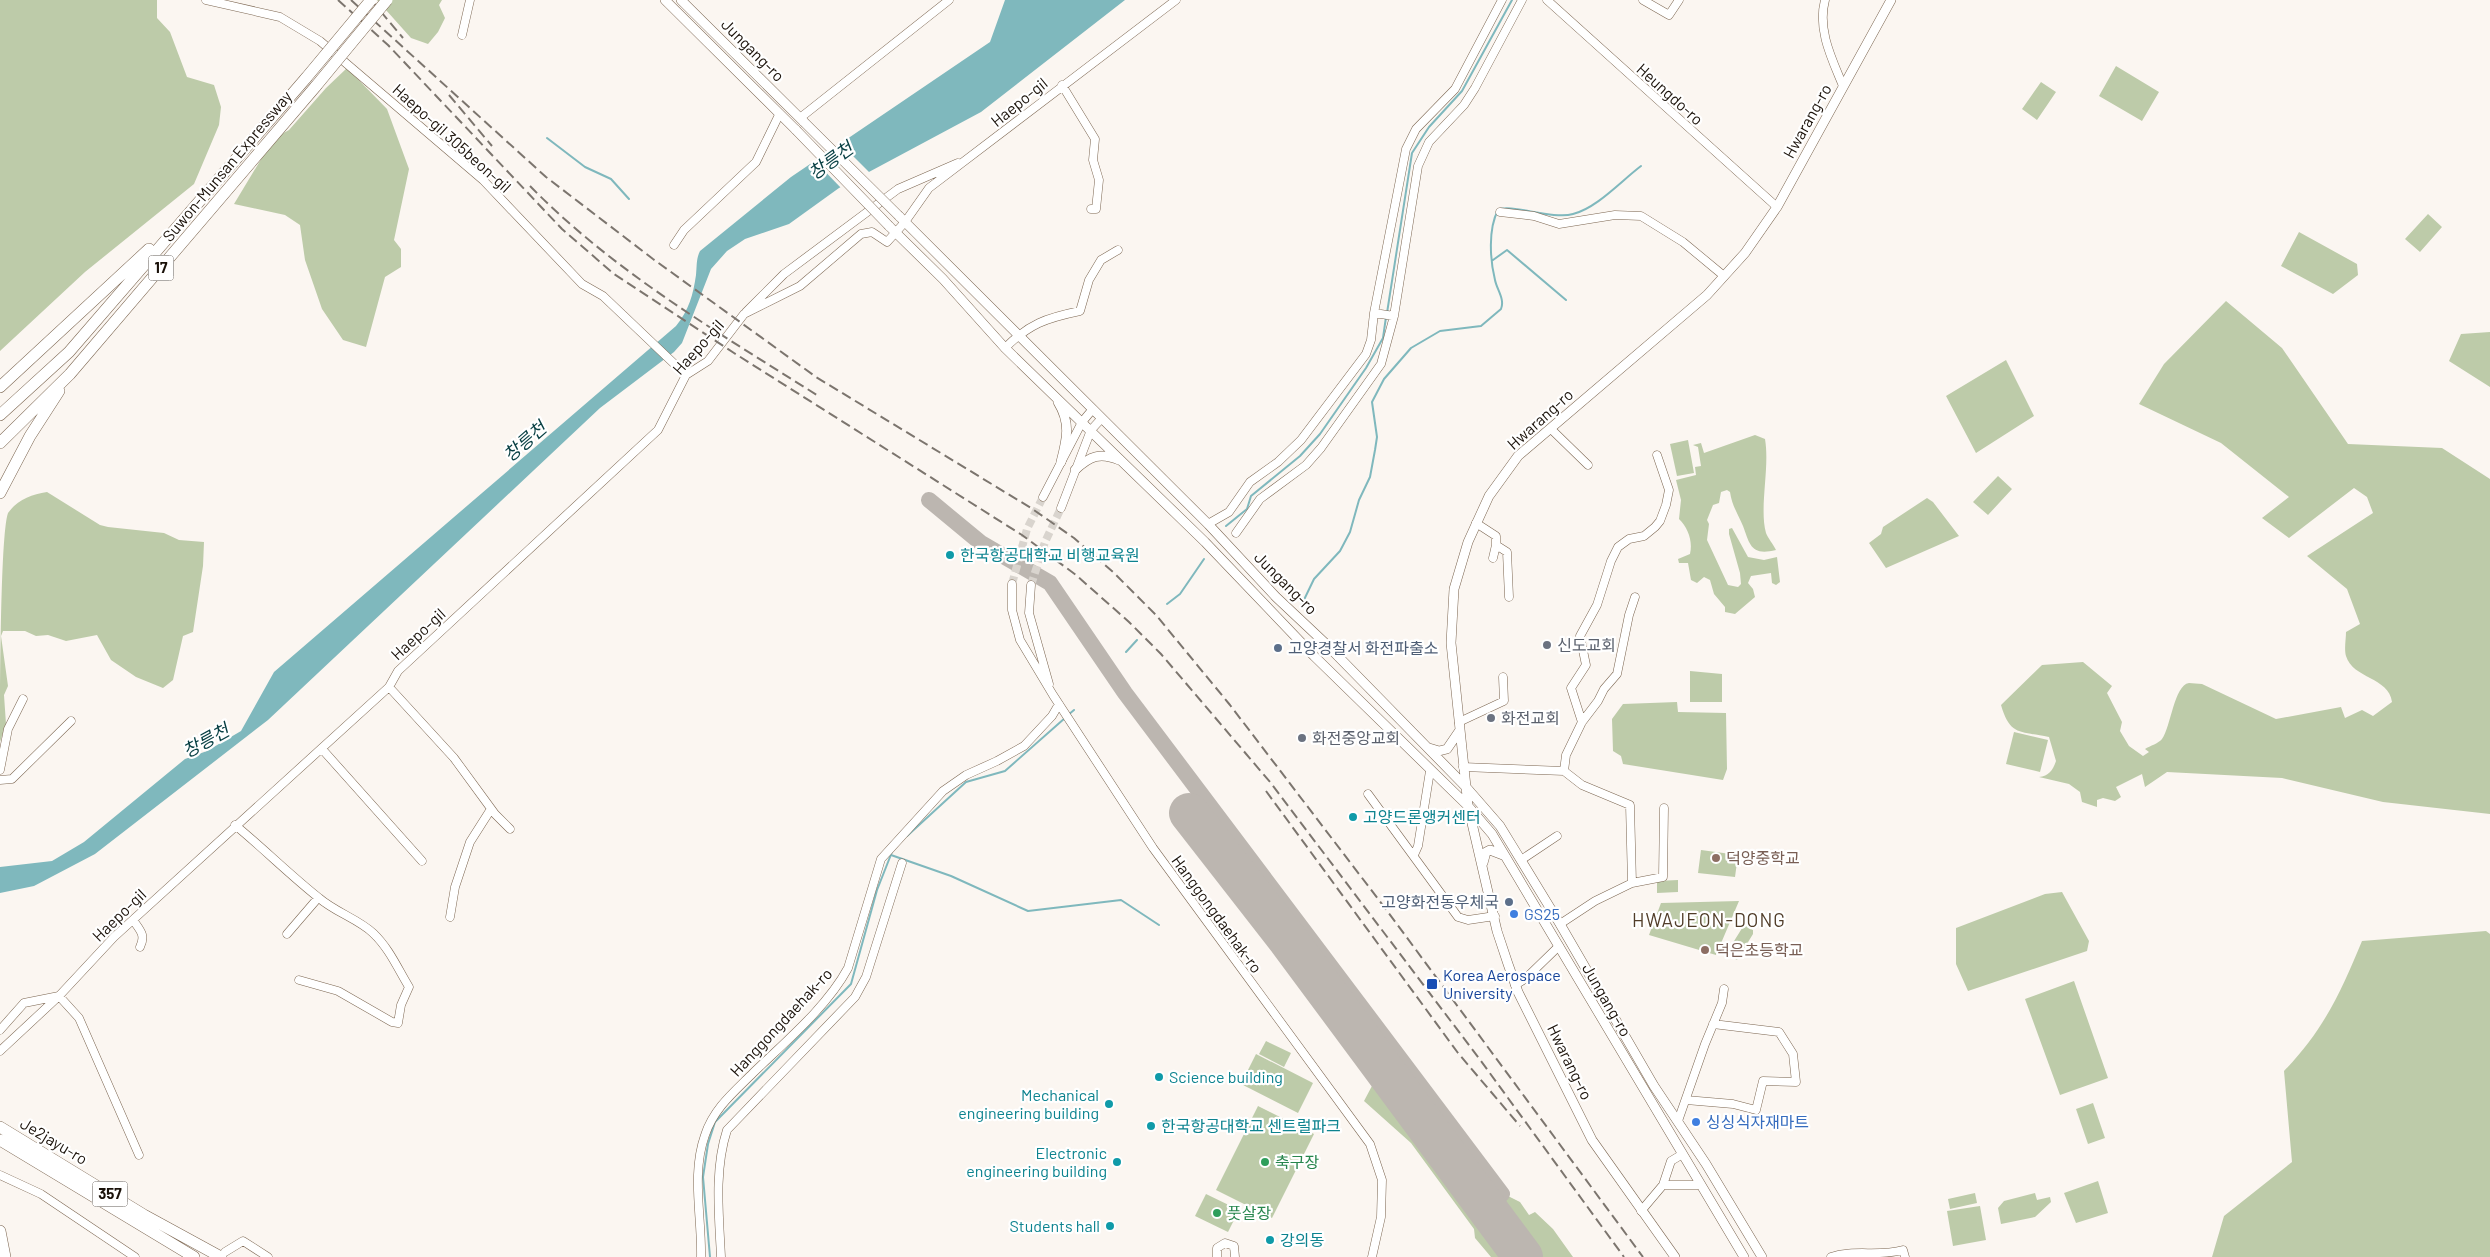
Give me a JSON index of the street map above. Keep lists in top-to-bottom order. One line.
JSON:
{"streets":{"highway":["Suwon-Munsan Expressway","17","Je2jayu-ro","357"],"main road":["Jungang-ro","Hwarang-ro"],"street":["Heungdo-ro","Haepo-gil","Haepo-gil 305beon-gil","Hanggongdaehak-ro"]},"crossings":[["Jungang-ro","Haepo-gil"],["Jungang-ro","Hwarang-ro"],["Heungdo-ro","Hwarang-ro"],["Haepo-gil","Haepo-gil 305beon-gil"]],"districts":["HWAJEON-DONG"],"water":["창릉천"],"places":{"other":["한국항공대학교 비행교육원","신도교회","고양경찰서 화전파출소","화전교회","화전중앙교회","고양드론앵커센터","덕양중학교","고양화전동우체국","GS25","덕은초등학교","Science building","Mechanical engineering building","싱싱식자재마트","한국항공대학교 센트럴파크","Electronic engineering building","축구장","풋살장","Students hall","강의동"],"transit":["Korea Aerospace University"]}}
